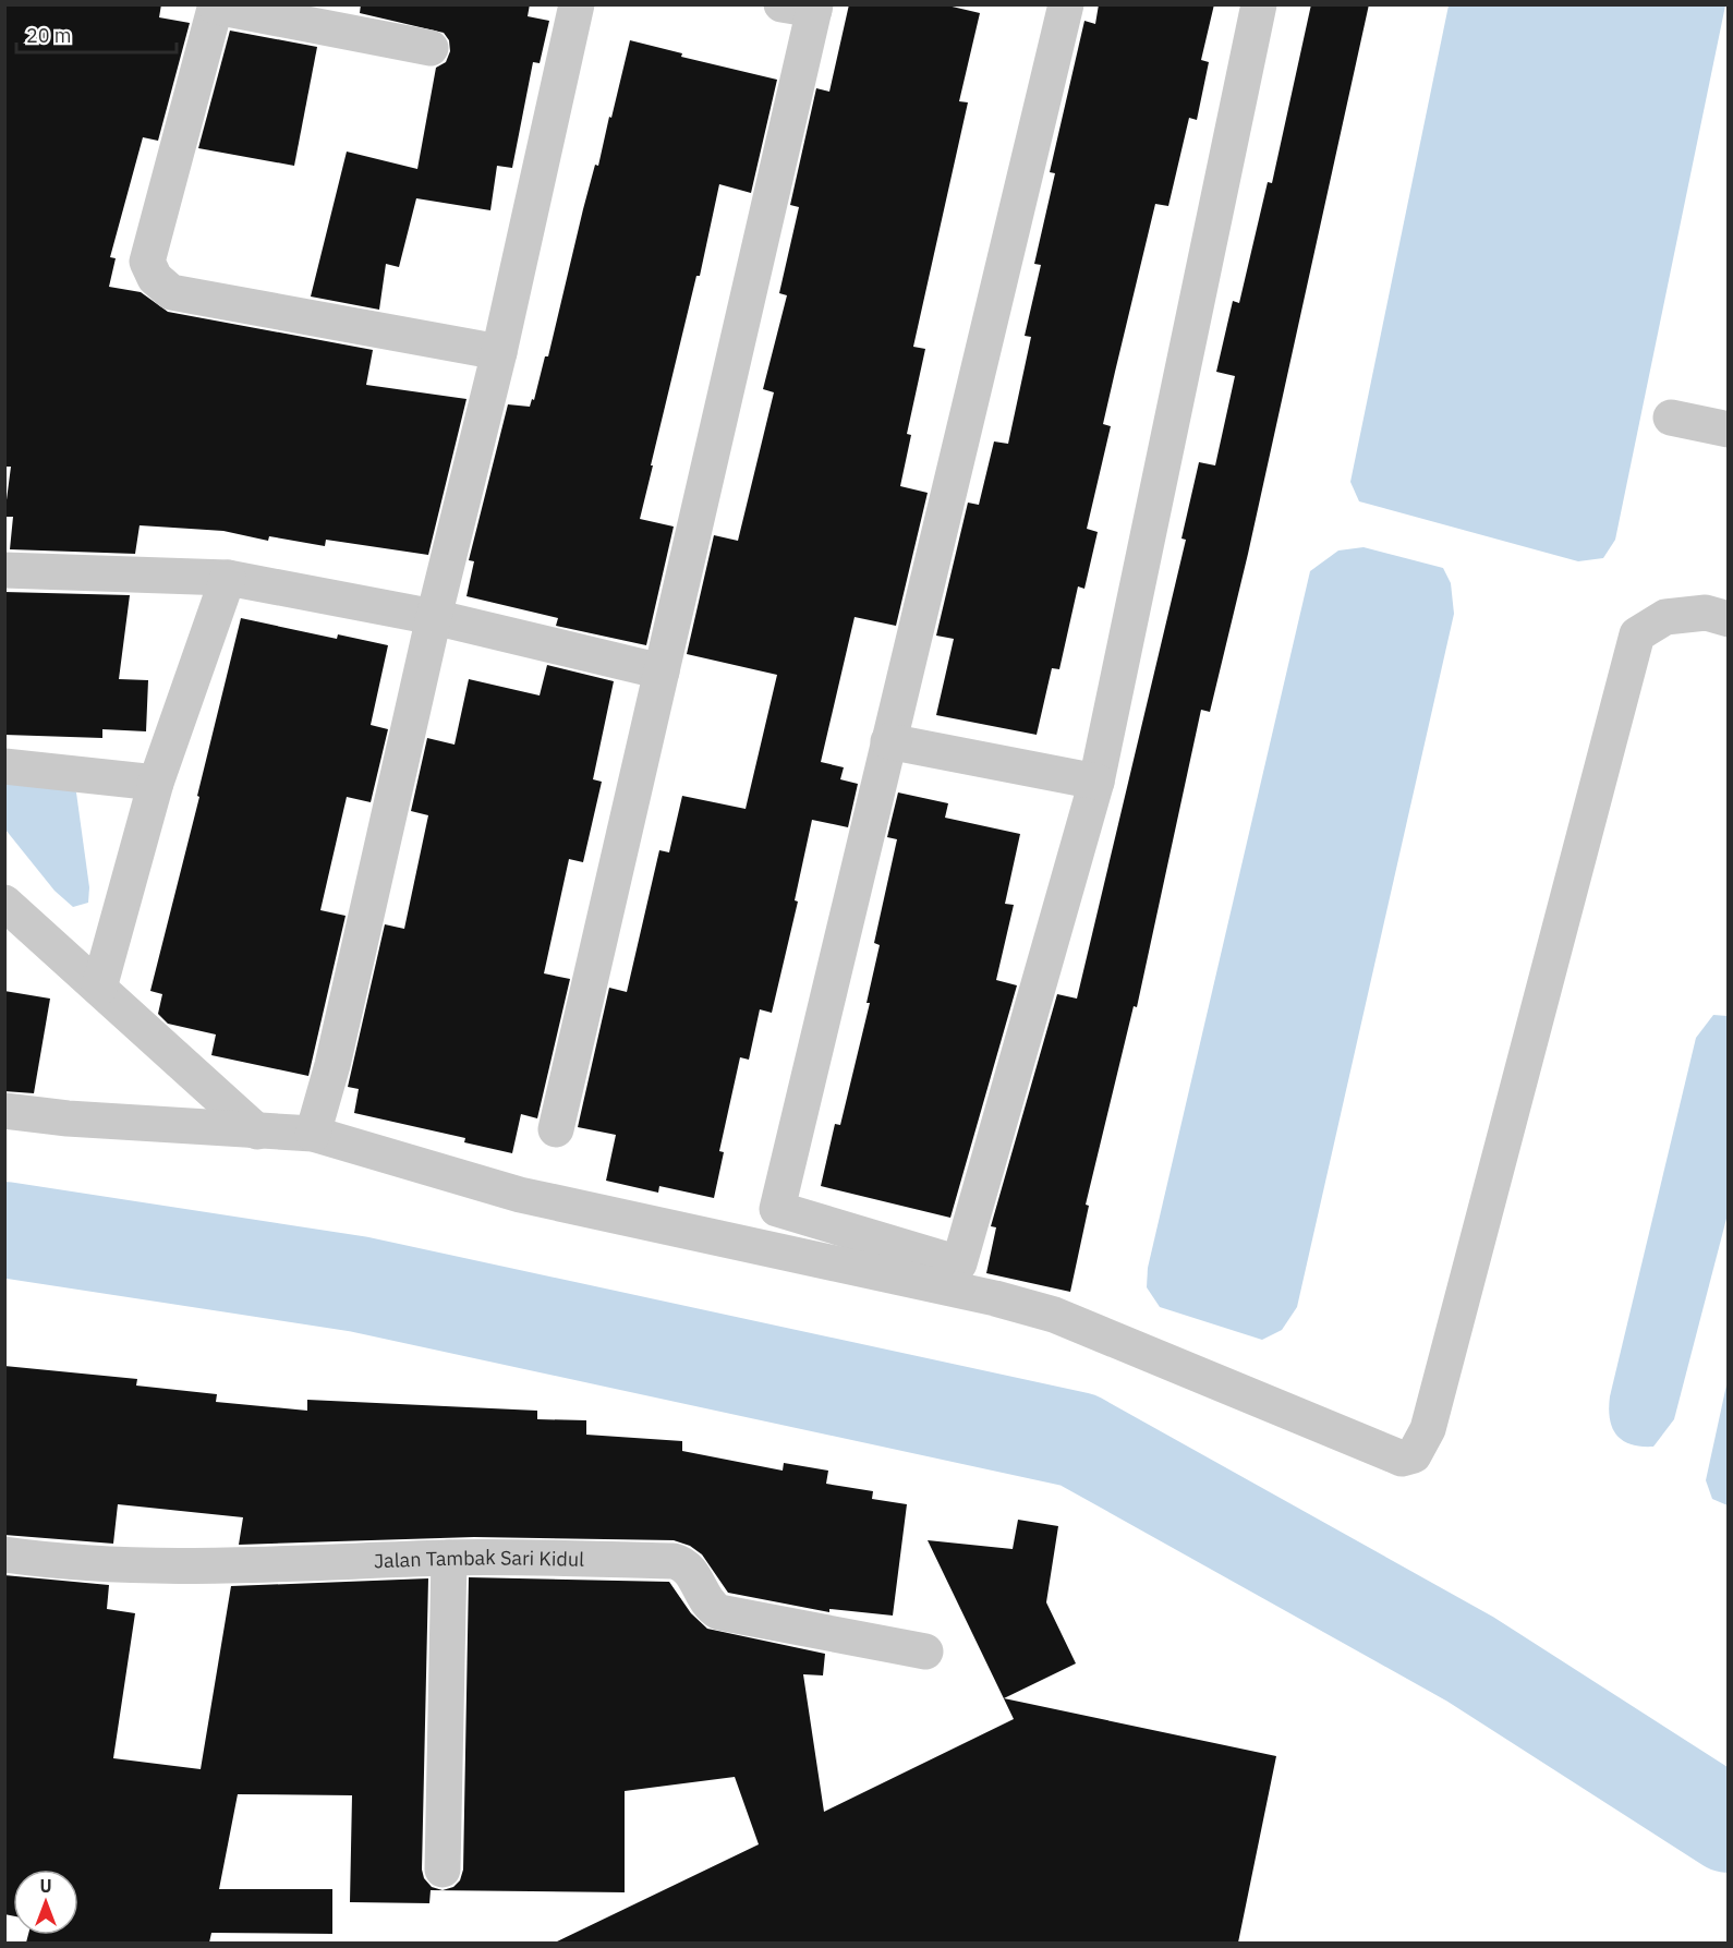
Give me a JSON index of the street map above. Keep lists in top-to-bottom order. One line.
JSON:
{"streets":{"street":["Jalan Tambak Sari Kidul"]},"scale_bar":"20 m","north":"top"}
